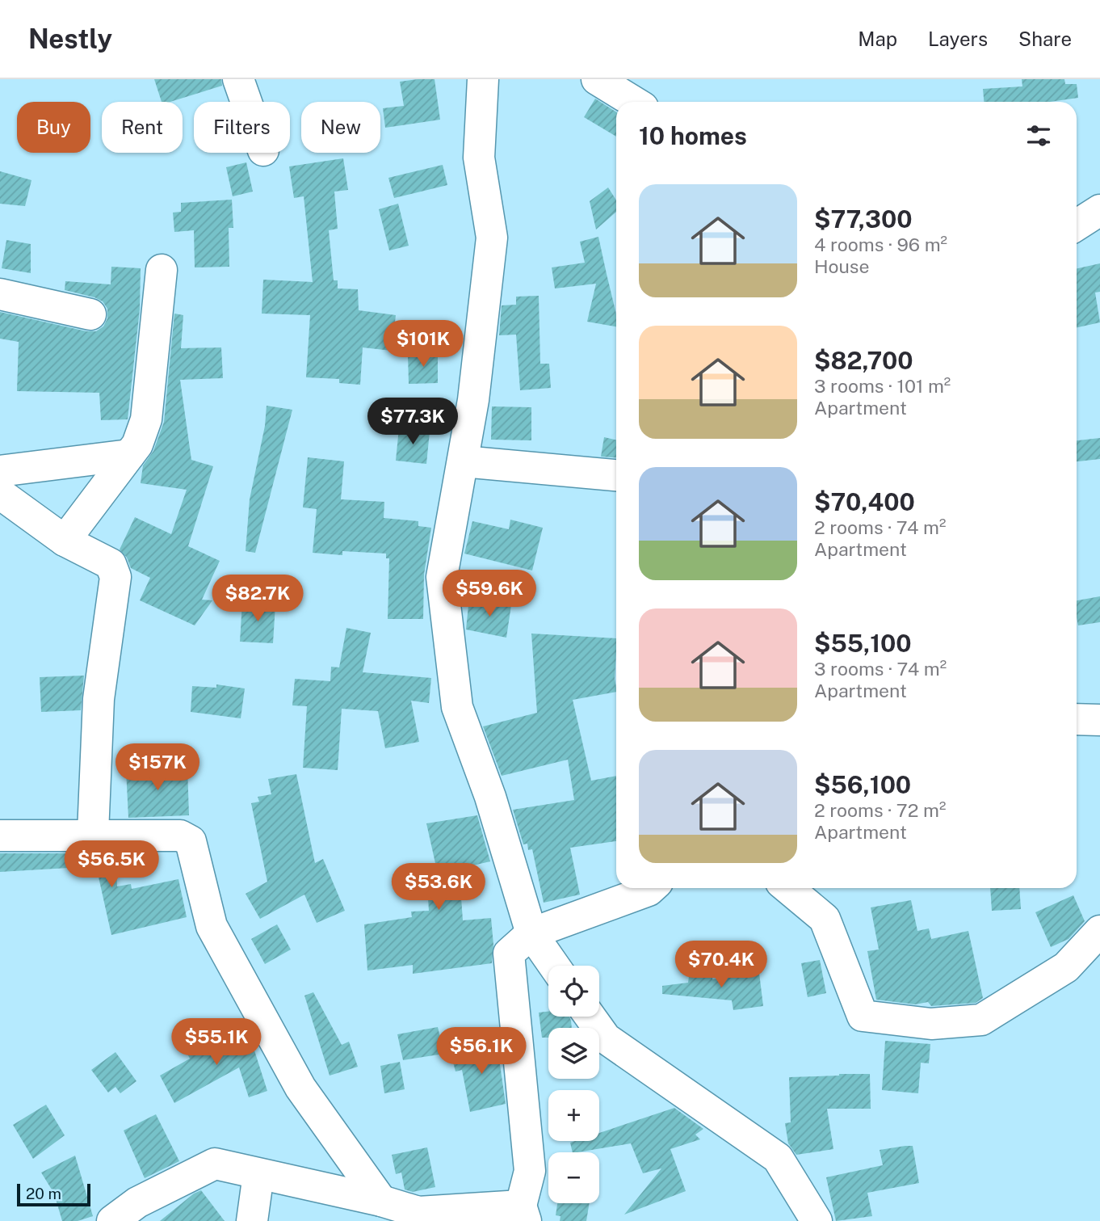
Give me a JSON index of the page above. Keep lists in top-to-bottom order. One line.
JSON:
{"scale_bar":"20 m","page":{"header":"Nestly","nav":["Map","Layers","Share"],"chip":["Buy","Rent","Filters","New"],"heading":"10 homes","list":[{"name":"$77,300","note":"4 rooms · 96 m² · House"},{"name":"$82,700","note":"3 rooms · 101 m² · Apartment"},{"name":"$70,400","note":"2 rooms · 74 m² · Apartment"},{"name":"$55,100","note":"3 rooms · 74 m² · Apartment"},{"name":"$56,100","note":"2 rooms · 72 m² · Apartment"}],"price":["$101K","$77.3K","$59.6K","$82.7K","$157K","$56.5K","$53.6K","$70.4K","$55.1K","$56.1K"],"map_buttons":["+","−"],"scale":"20 m"}}
